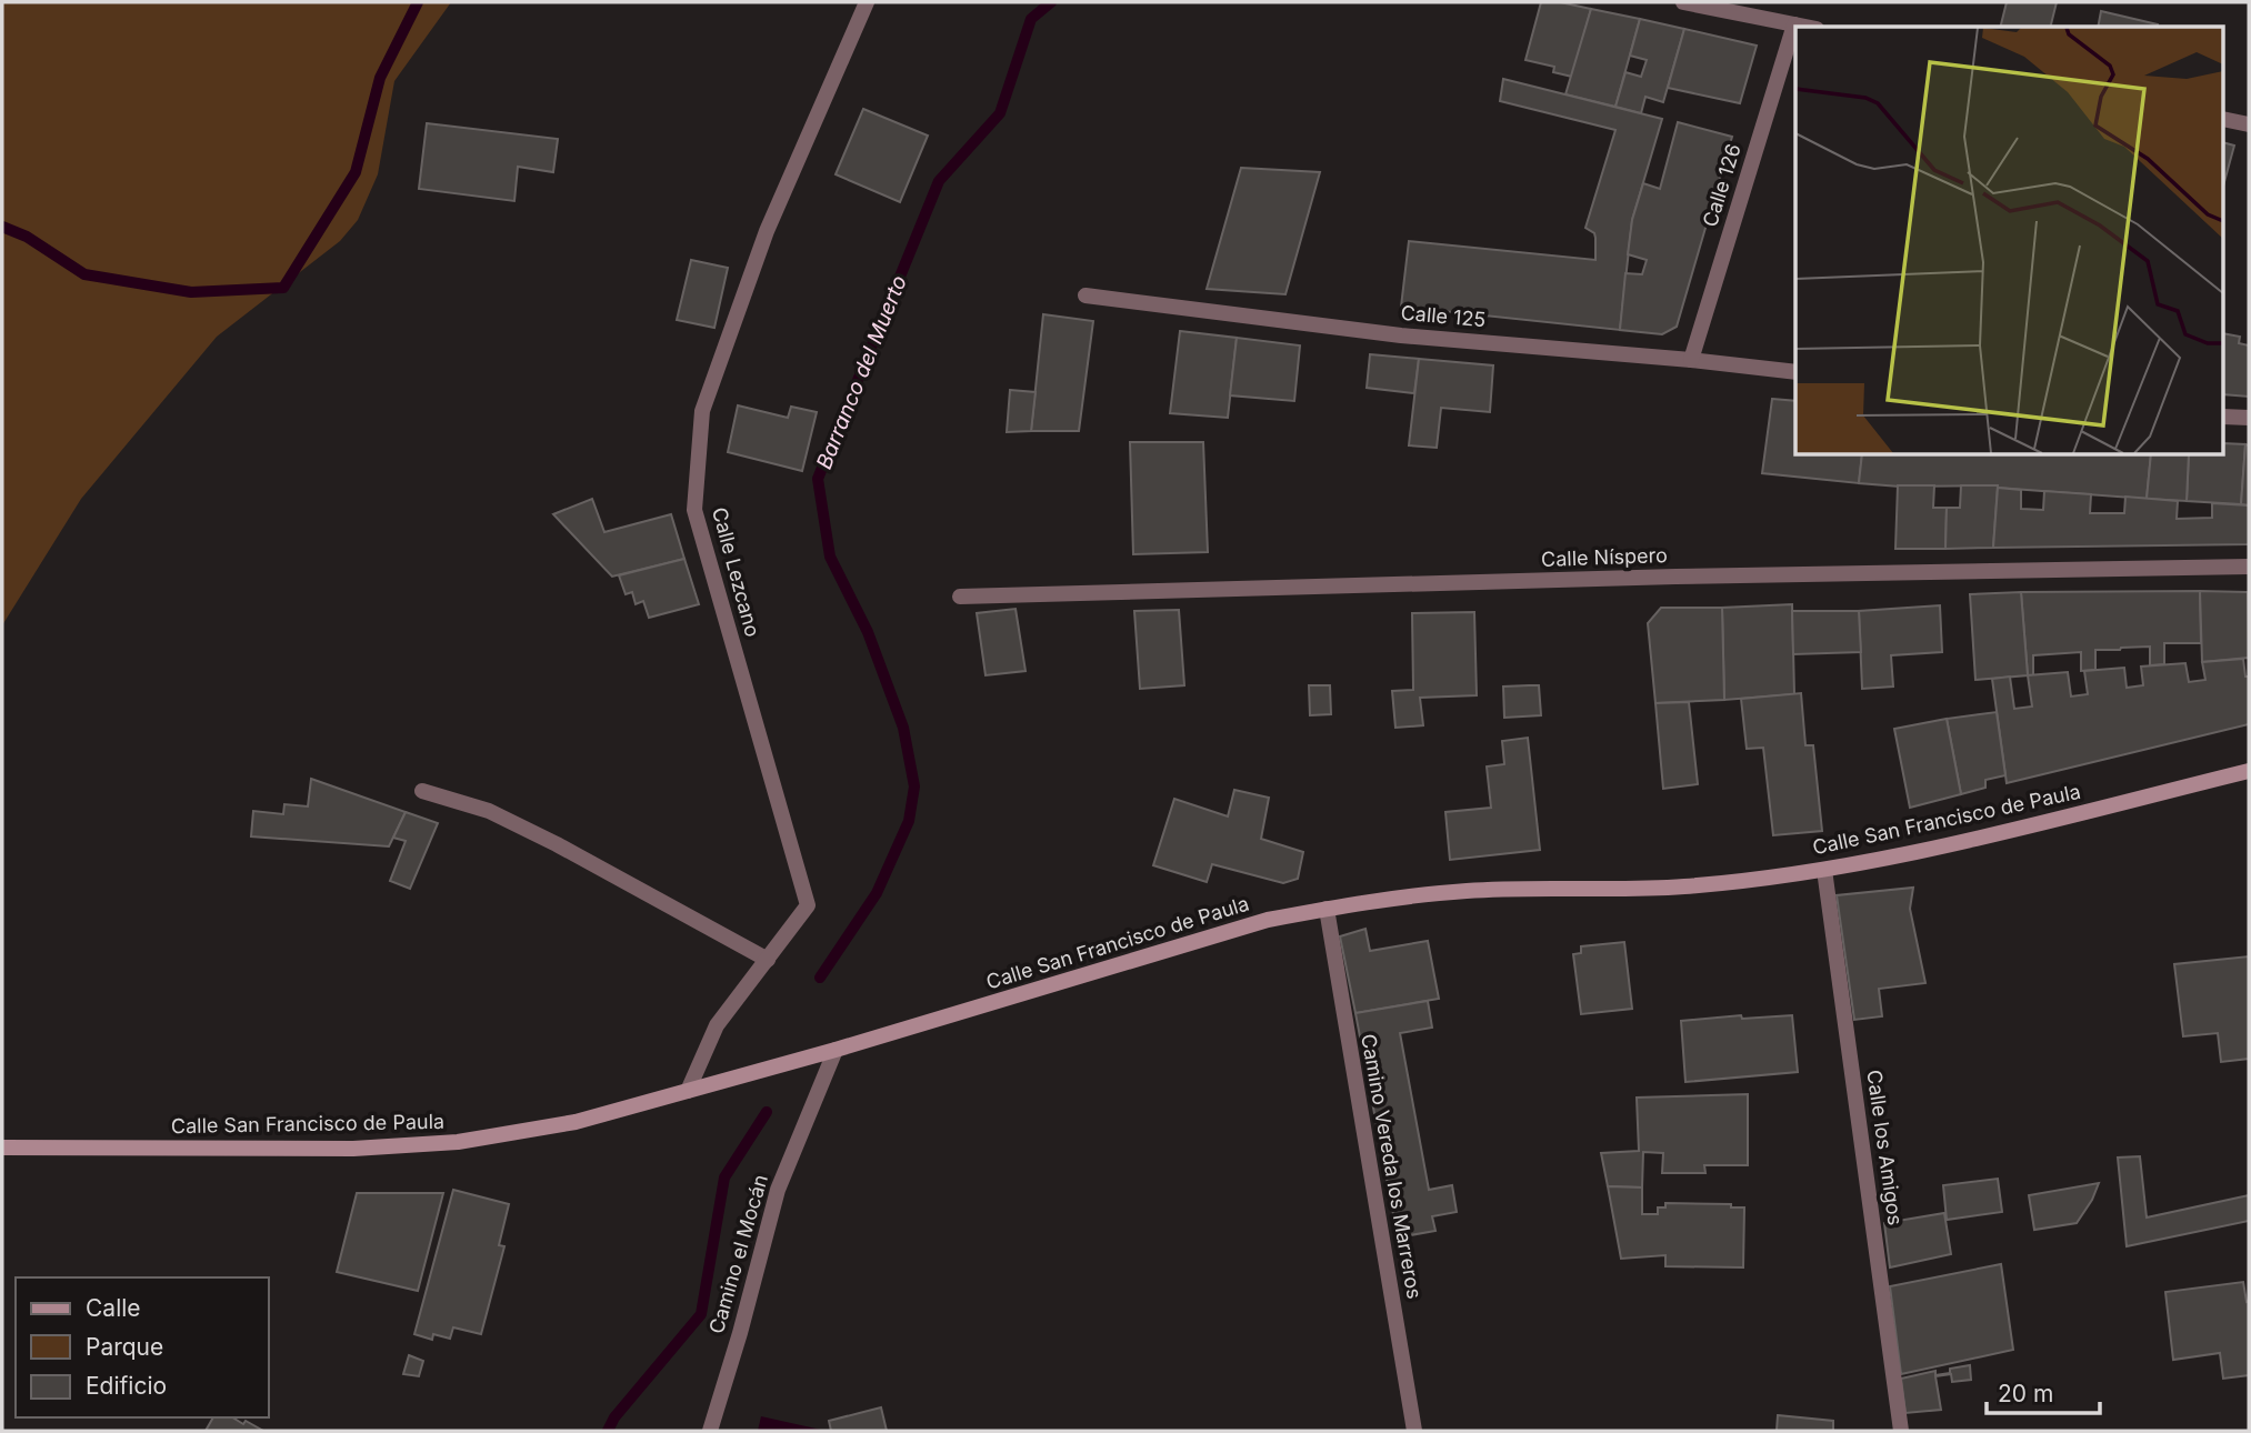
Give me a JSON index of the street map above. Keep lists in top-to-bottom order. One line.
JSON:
{"streets":{"main road":["Calle San Francisco de Paula"],"street":["Calle 126","Calle 125","Calle Níspero","Calle Lezcano","Calle los Amigos","Camino Vereda los Marreros","Camino el Mocán"]},"crossings":[["Calle 126","Calle 125"],["Calle Lezcano","Calle San Francisco de Paula"],["Calle San Francisco de Paula","Calle los Amigos"],["Calle San Francisco de Paula","Camino Vereda los Marreros"],["Calle San Francisco de Paula","Camino el Mocán"]],"water":["Barranco del Muerto"],"legend":["Calle","Parque","Edificio"],"scale_bar":"20 m"}
